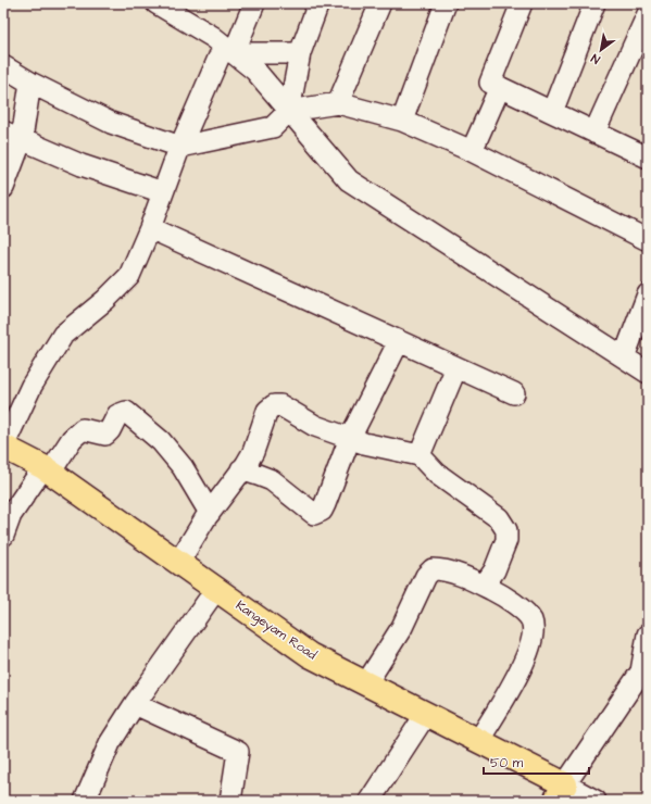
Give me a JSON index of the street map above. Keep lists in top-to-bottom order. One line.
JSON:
{"streets":{"main road":["Kangeyam Road"]},"scale_bar":"50 m","north":"bottom left"}
